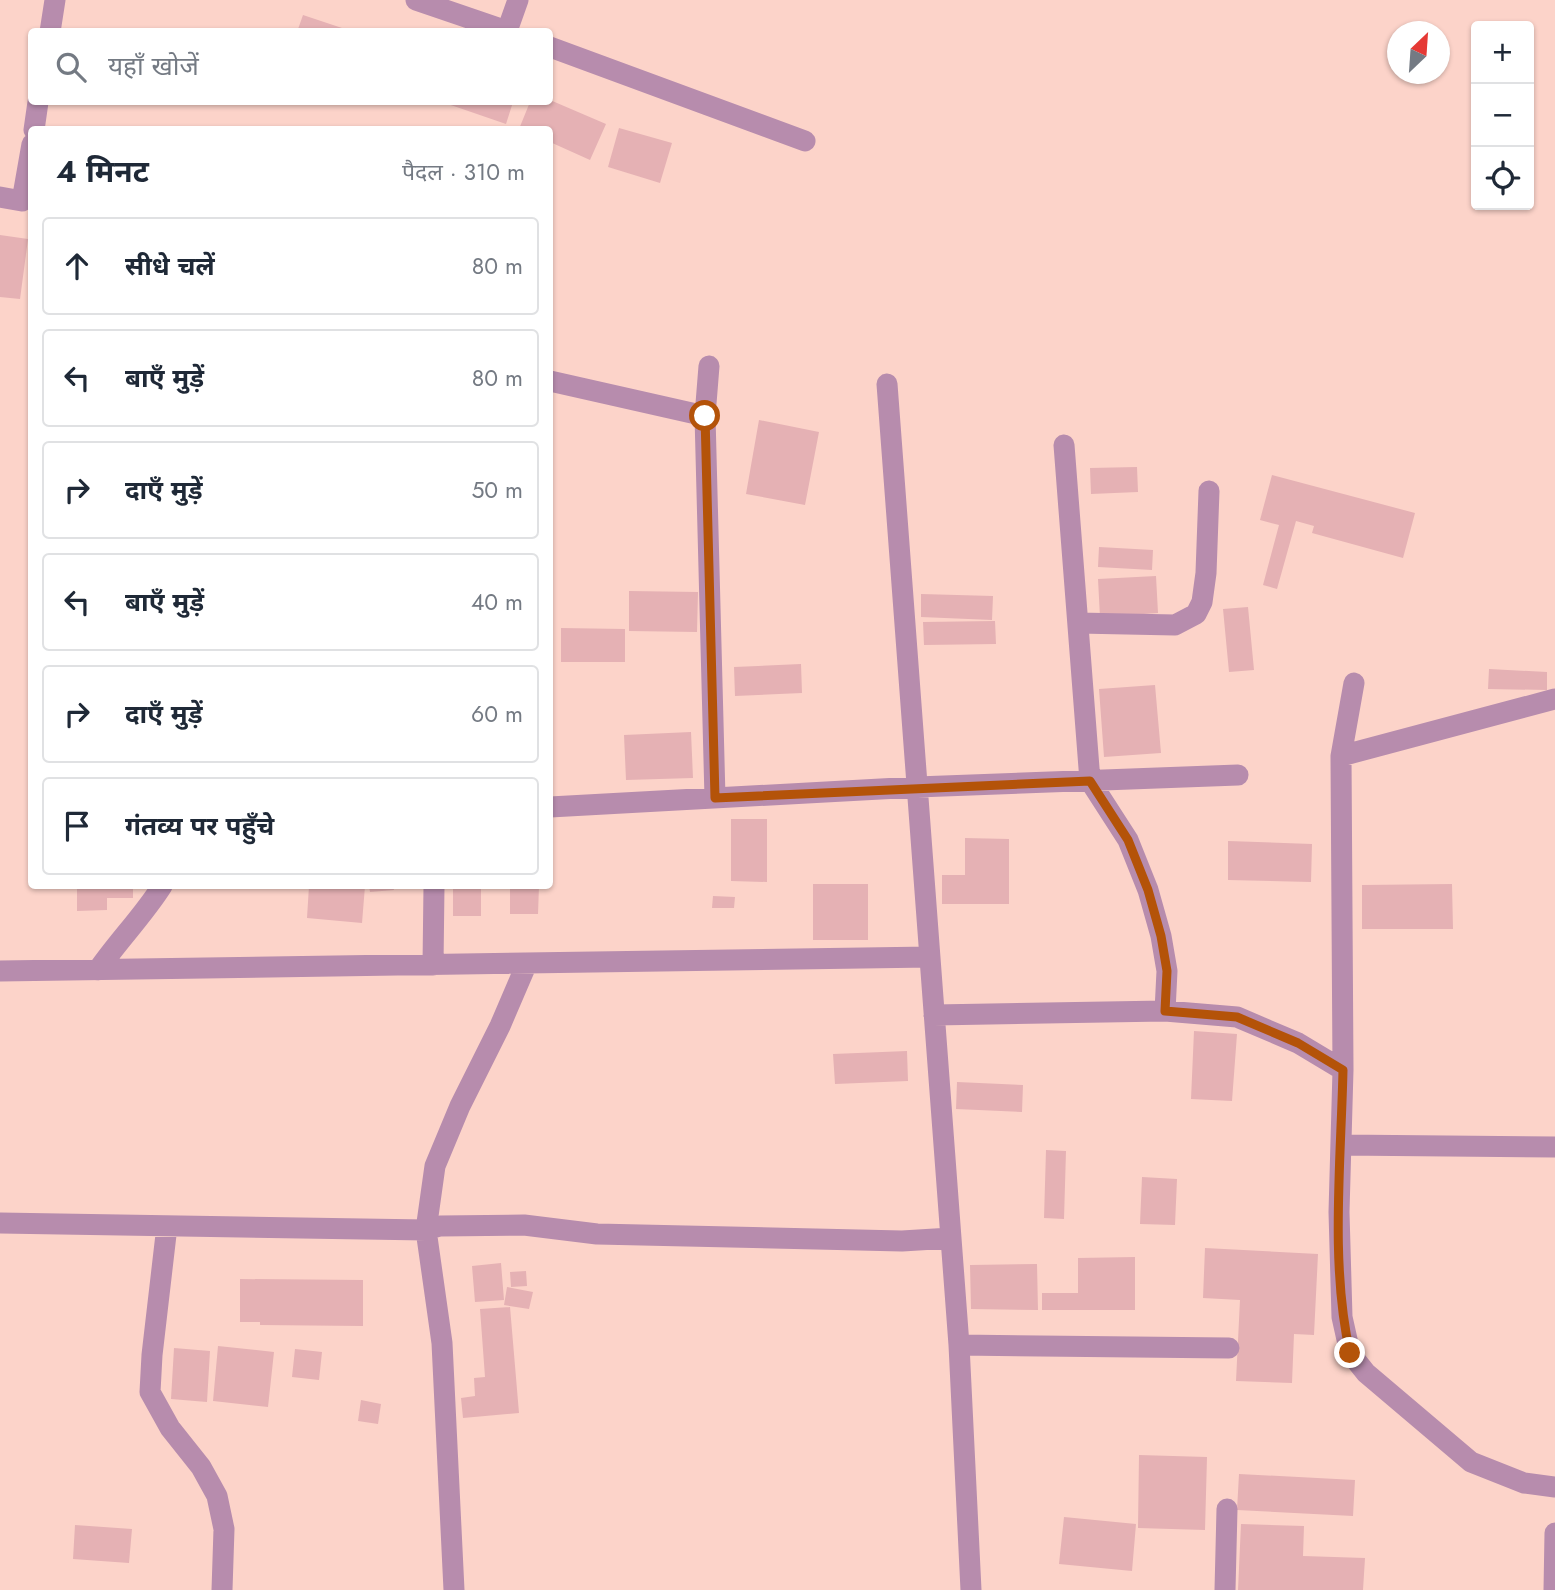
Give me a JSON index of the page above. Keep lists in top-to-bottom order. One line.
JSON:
{"north":"top right","page":{"map_buttons":["+","−"],"search":"यहाँ खोजें","heading":["4 मिनट","पैदल · 310 m"],"list":[["सीधे चलें","80 m"],["बाएँ मुड़ें","80 m"],["दाएँ मुड़ें","50 m"],["बाएँ मुड़ें","40 m"],["दाएँ मुड़ें","60 m"],"गंतव्य पर पहुँचे"]}}
